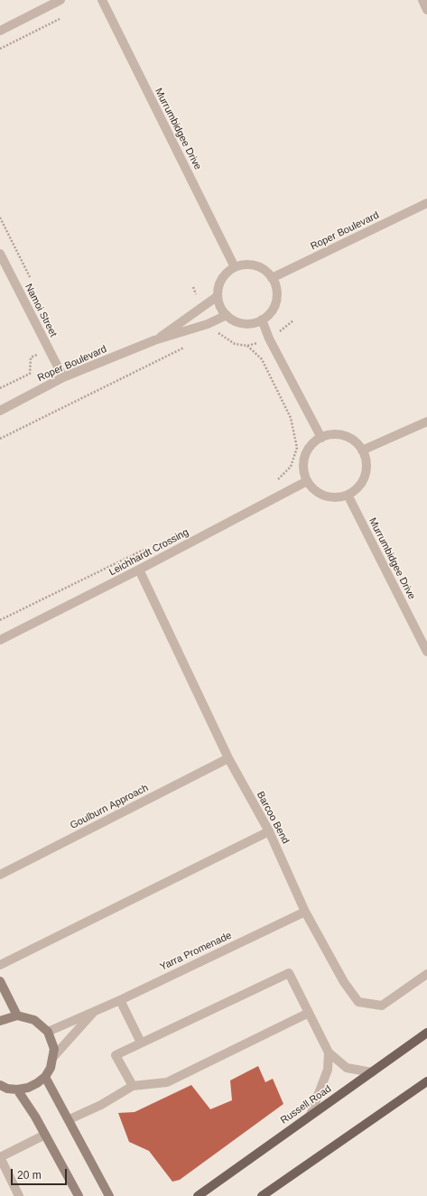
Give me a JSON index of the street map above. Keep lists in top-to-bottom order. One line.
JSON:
{"streets":{"main road":["Russell Road"],"street":["Murrumbidgee Drive","Roper Boulevard","Namoi Street","Leichhardt Crossing","Goulburn Approach","Barcoo Bend","Yarra Promenade"]},"crossings":[["Murrumbidgee Drive","Roper Boulevard"],["Murrumbidgee Drive","Leichhardt Crossing"],["Roper Boulevard","Namoi Street"],["Leichhardt Crossing","Barcoo Bend"],["Goulburn Approach","Barcoo Bend"],["Barcoo Bend","Yarra Promenade"]],"scale_bar":"20 m"}
